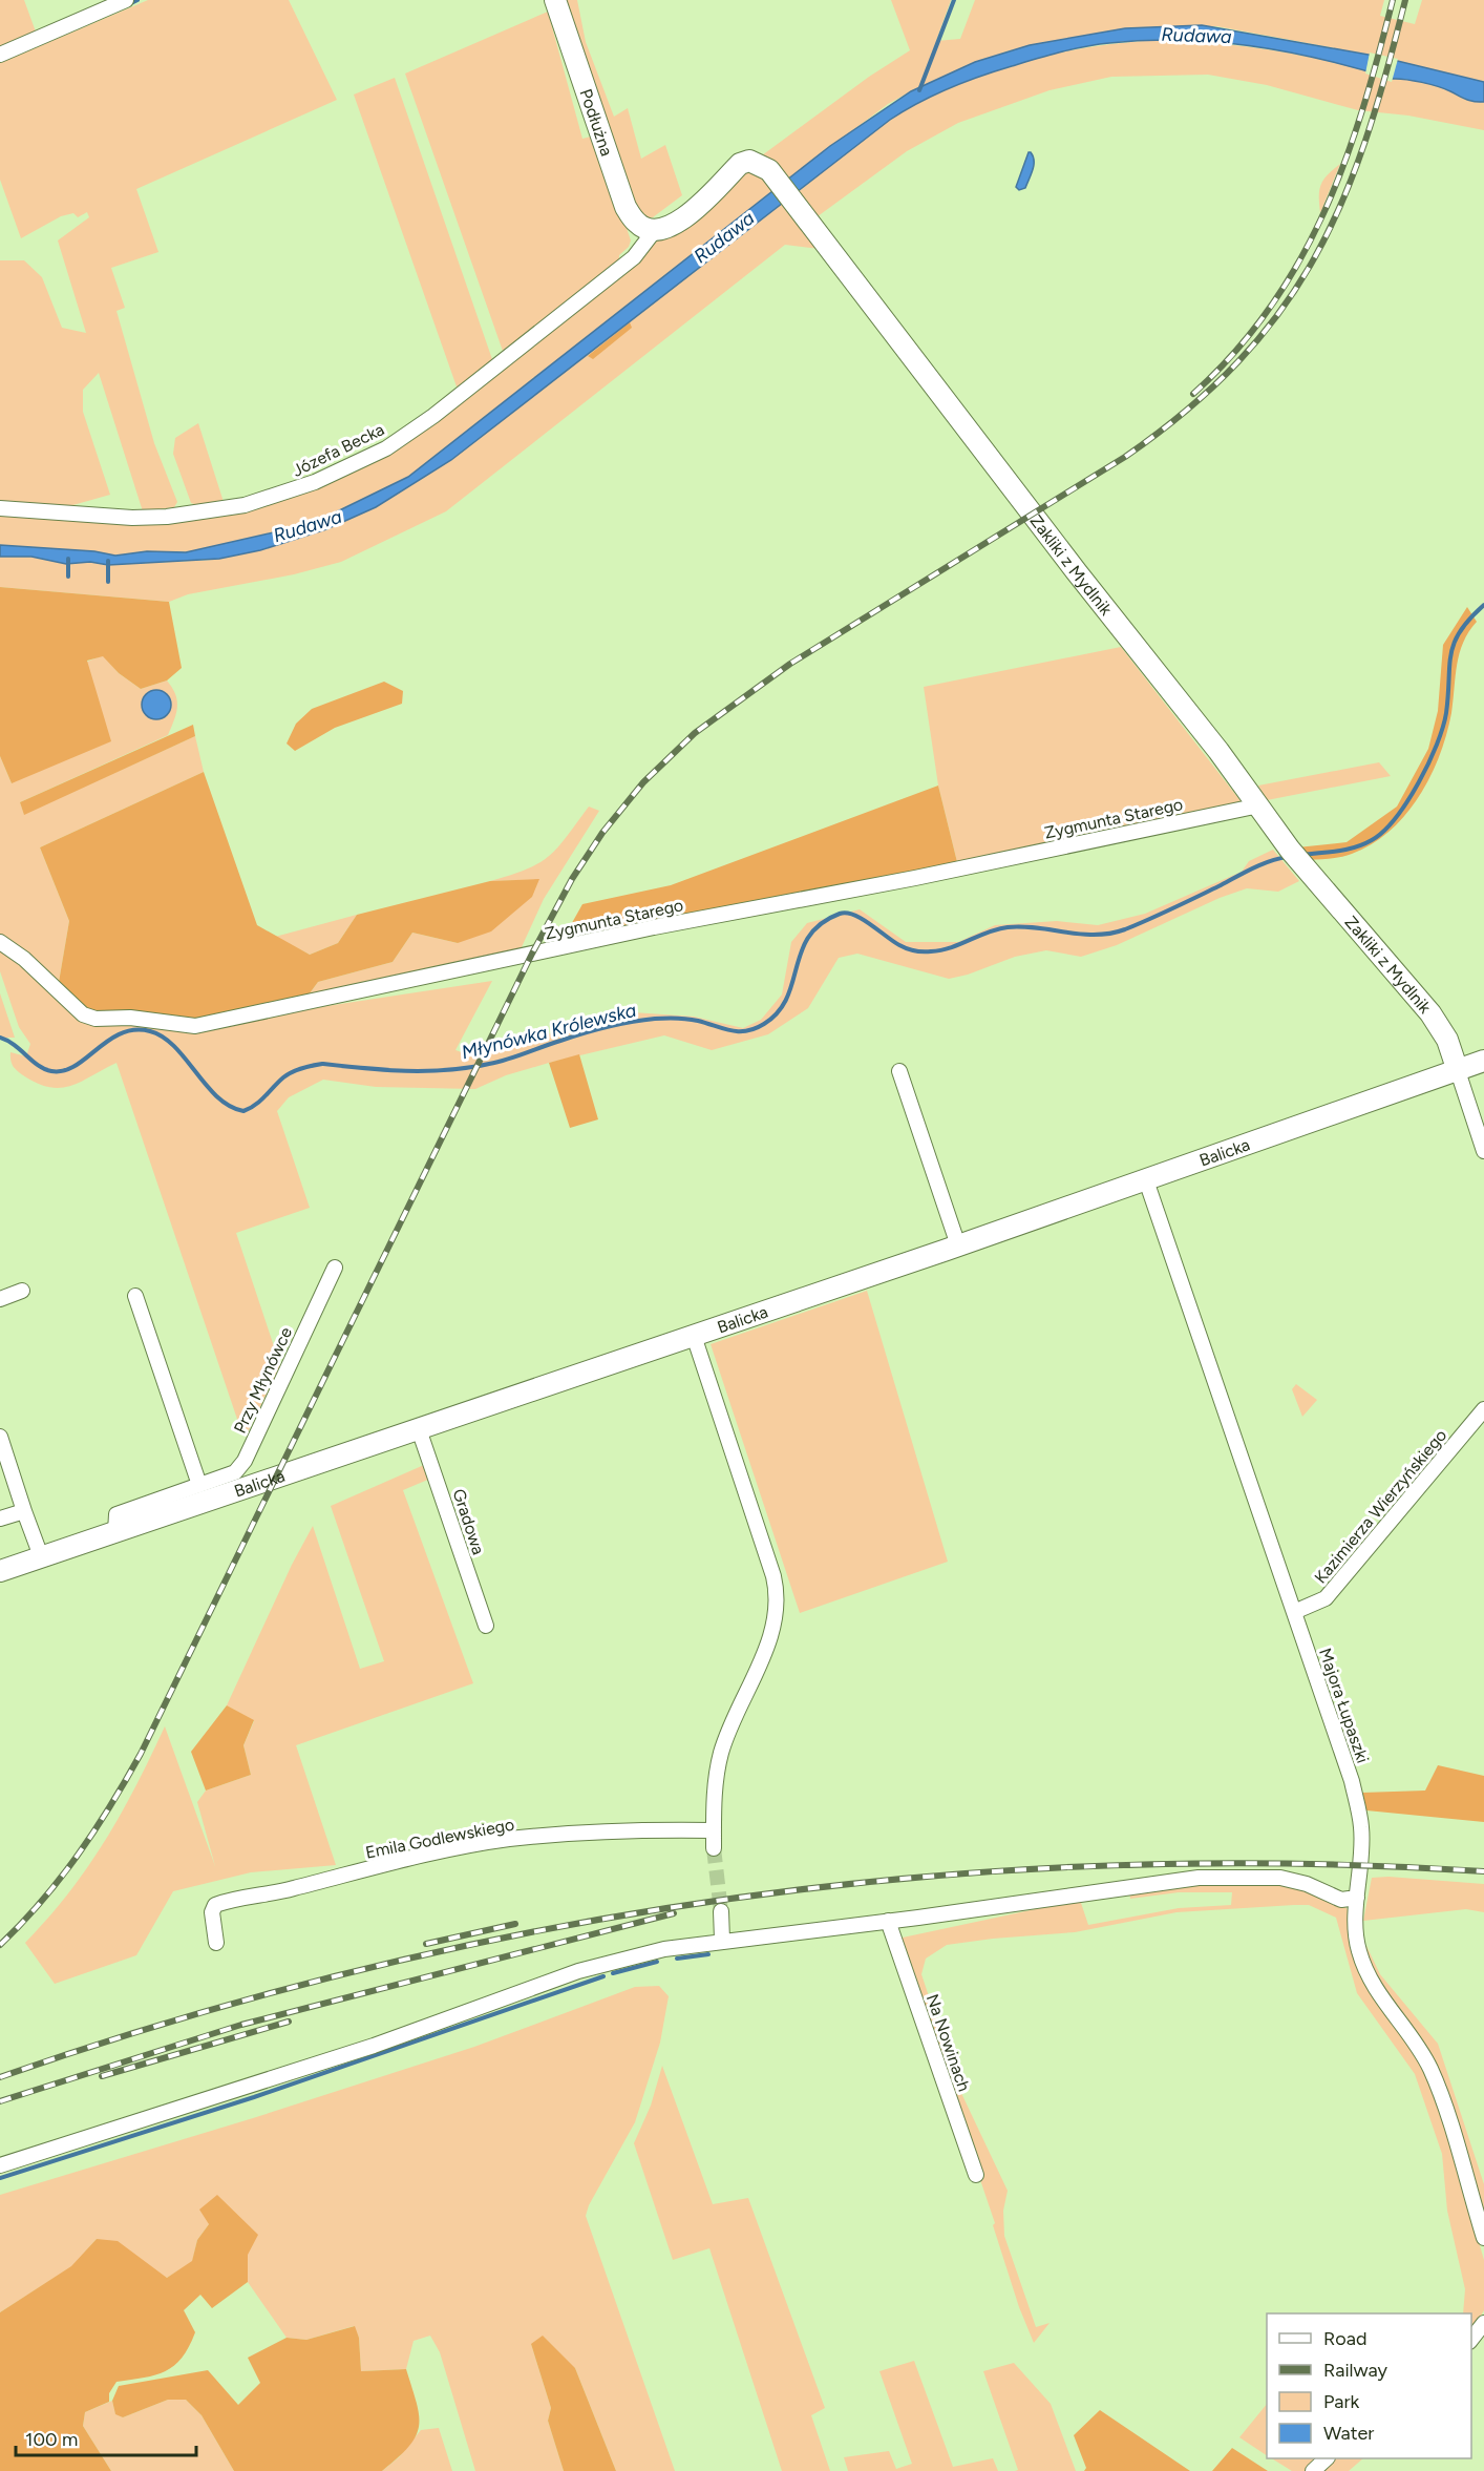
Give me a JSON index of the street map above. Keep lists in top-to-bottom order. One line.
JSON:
{"streets":{"street":["Podłużna","Józefa Becka","Zakliki z Mydlnik","Zygmunta Starego","Balicka","Przy Młynówce","Kazimierza Wierzyńskiego","Gradowa","Majora Łupaszki","Emila Godlewskiego","Na Nowinach"]},"crossings":[["Podłużna","Józefa Becka"],["Podłużna","Zakliki z Mydlnik"],["Józefa Becka","Zakliki z Mydlnik"],["Zakliki z Mydlnik","Zygmunta Starego"],["Zakliki z Mydlnik","Balicka"],["Balicka","Przy Młynówce"],["Balicka","Gradowa"],["Balicka","Majora Łupaszki"],["Kazimierza Wierzyńskiego","Majora Łupaszki"]],"water":["Rudawa","Młynówka Królewska"],"legend":["Road","Railway","Park","Water"],"scale_bar":"100 m"}
